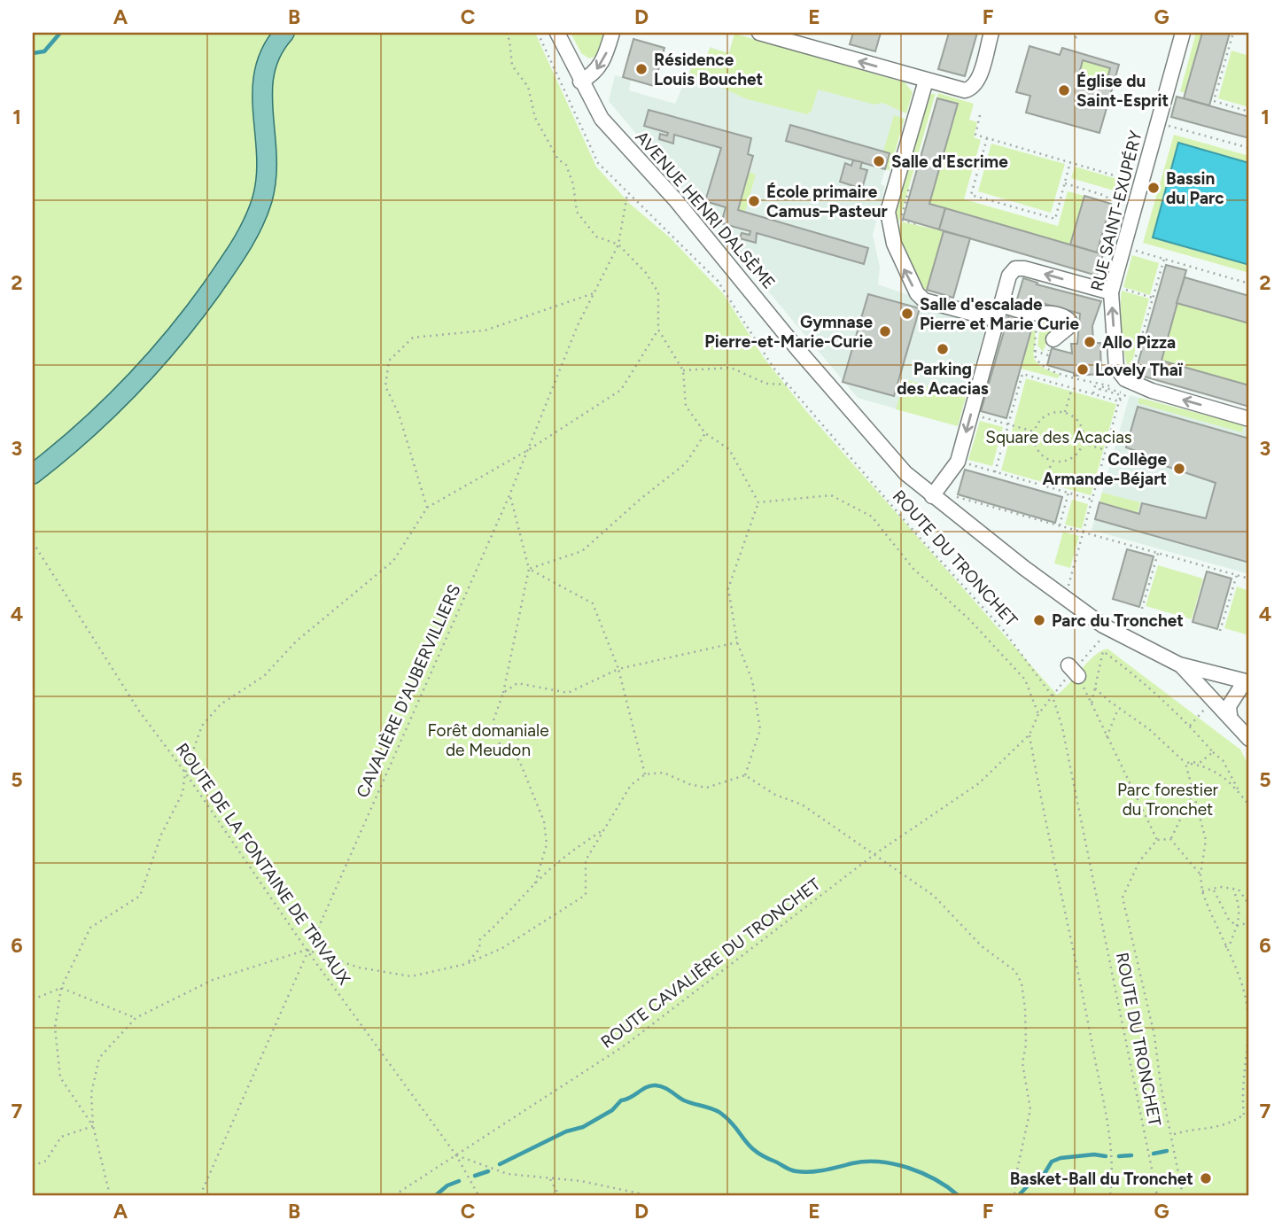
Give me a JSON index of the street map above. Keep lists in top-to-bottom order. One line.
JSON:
{"streets":{"street":["AVENUE HENRI DALSÈME","RUE SAINT-EXUPÉRY"],"path":["ROUTE DU TRONCHET","CAVALIÈRE D'AUBERVILLIERS","ROUTE DE LA FONTAINE DE TRIVAUX","ROUTE CAVALIÈRE DU TRONCHET"]},"crossings":[["ROUTE DU TRONCHET","CAVALIÈRE D'AUBERVILLIERS"],["CAVALIÈRE D'AUBERVILLIERS","ROUTE DE LA FONTAINE DE TRIVAUX"],["ROUTE DE LA FONTAINE DE TRIVAUX","ROUTE CAVALIÈRE DU TRONCHET"]],"parks":["Square des Acacias","Forêt domaniale de Meudon","Parc forestier du Tronchet"],"places":["Résidence Louis Bouchet","Église du Saint-Esprit","Salle d'Escrime","Bassin du Parc","École primaire Camus–Pasteur","Salle d'escalade Pierre et Marie Curie","Gymnase Pierre-et-Marie-Curie","Allo Pizza","Parking des Acacias","Lovely Thaï","Collège Armande-Béjart","Parc du Tronchet","Basket-Ball du Tronchet"],"grid":{"columns":["A","B","C","D","E","F","G"],"rows":["1","2","3","4","5","6","7"]}}
